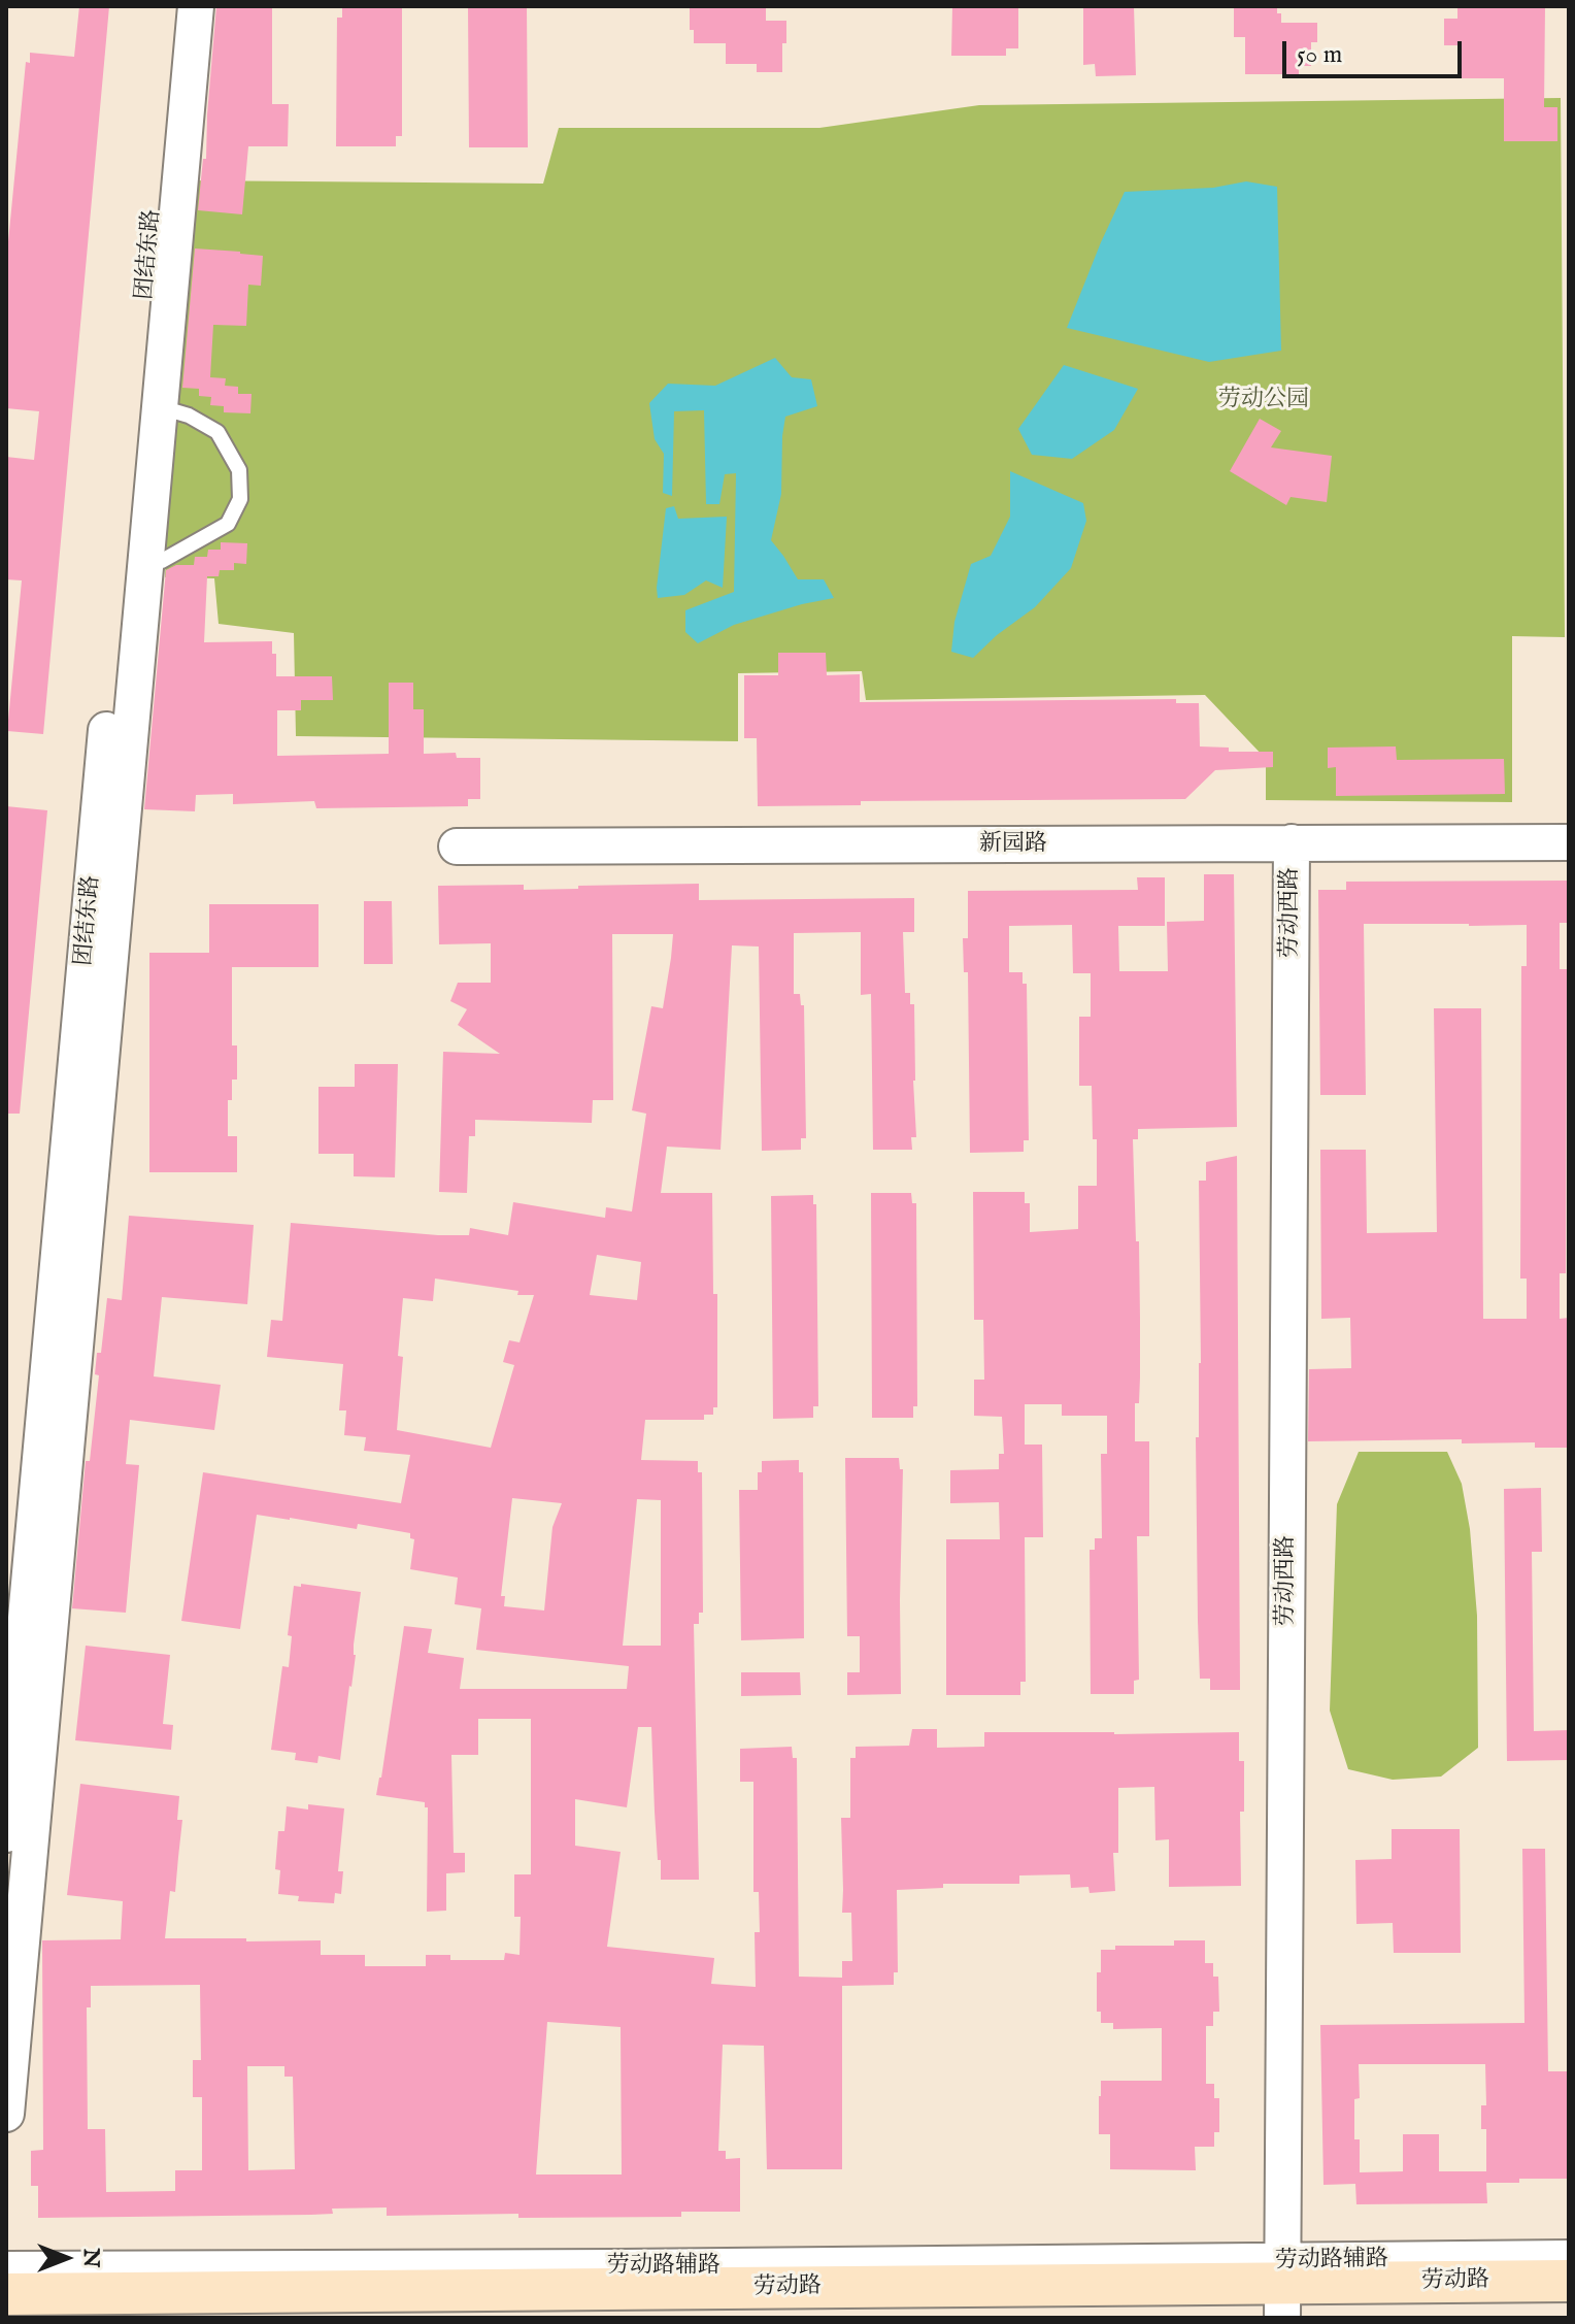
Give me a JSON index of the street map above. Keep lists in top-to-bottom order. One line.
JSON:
{"streets":{"main road":["劳动路"],"street":["团结东路","新园路","劳动西路","劳动路辅路"]},"crossings":[["新园路","劳动西路"],["劳动西路","劳动路辅路"],["劳动西路","劳动路"],["劳动路辅路","劳动路"]],"parks":["劳动公园"],"scale_bar":"50 m","north":"right"}
